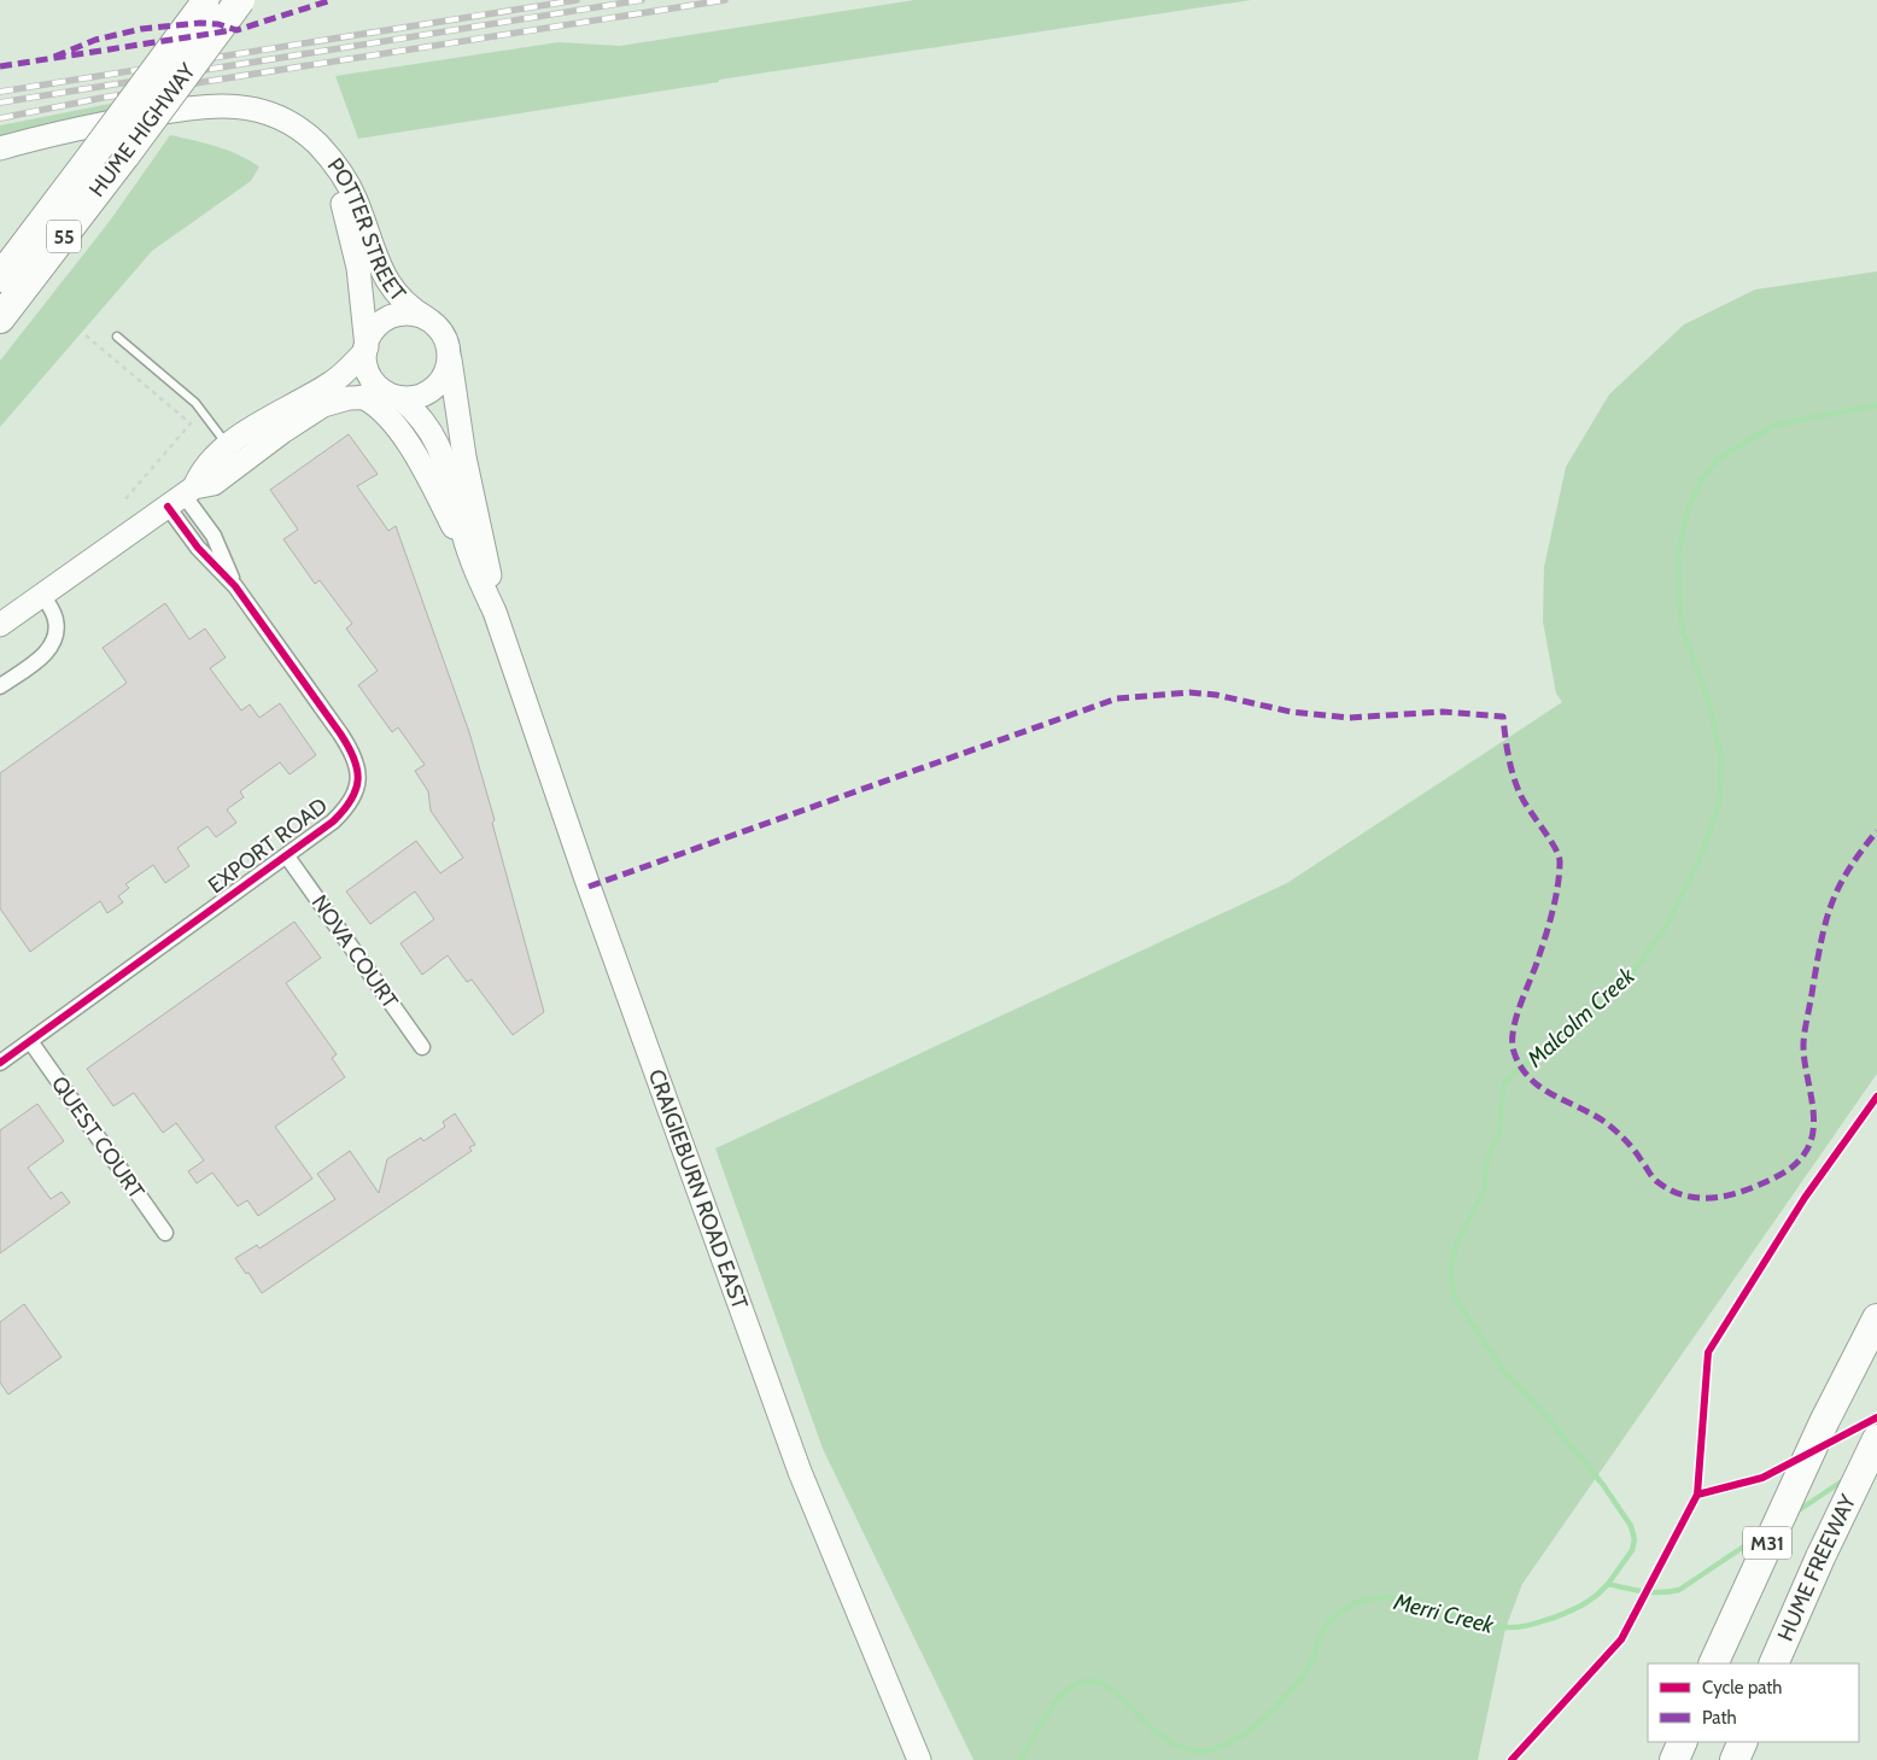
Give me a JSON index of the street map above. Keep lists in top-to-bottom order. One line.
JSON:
{"streets":{"highway":["HUME HIGHWAY","55","M31","HUME FREEWAY"],"main road":["POTTER STREET","CRAIGIEBURN ROAD EAST"],"street":["EXPORT ROAD","NOVA COURT","QUEST COURT"]},"crossings":[["POTTER STREET","CRAIGIEBURN ROAD EAST"],["EXPORT ROAD","NOVA COURT"],["EXPORT ROAD","QUEST COURT"]],"water":["Malcolm Creek","Merri Creek"],"legend":["Cycle path","Path"]}
